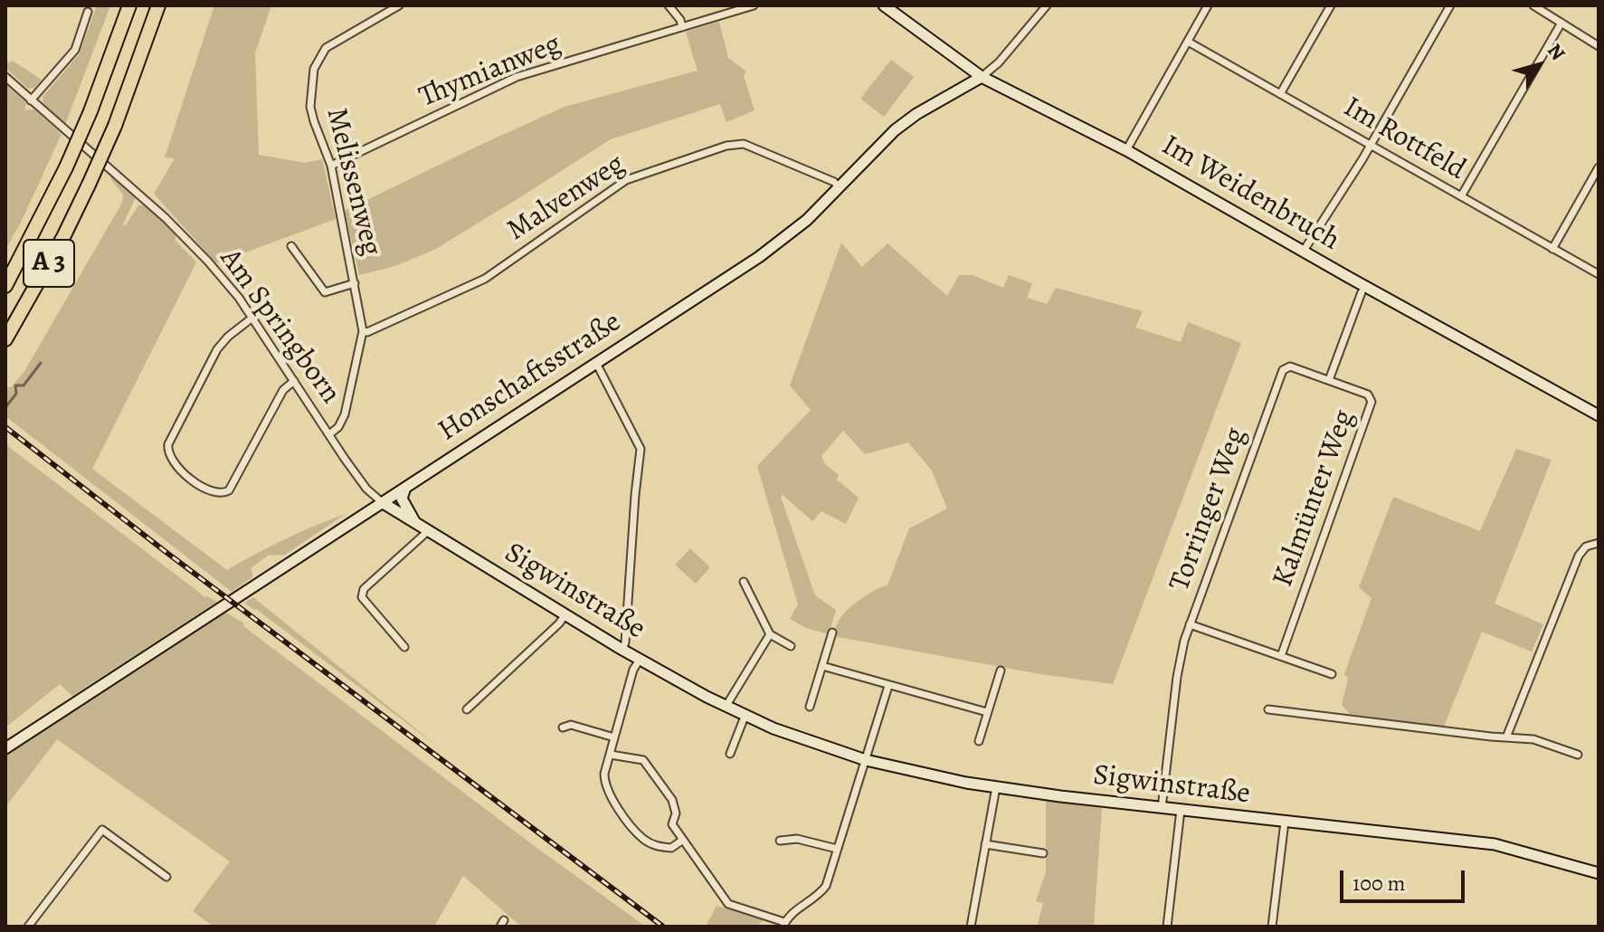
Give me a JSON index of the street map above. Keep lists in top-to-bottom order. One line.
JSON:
{"streets":{"highway":["A 3"],"street":["Thymianweg","Im Rottfeld","Melissenweg","Im Weidenbruch","Malvenweg","Am Springborn","Honschaftsstraße","Kalmünter Weg","Torringer Weg","Sigwinstraße"]},"crossings":[["Thymianweg","Melissenweg"],["Melissenweg","Malvenweg"],["Melissenweg","Am Springborn"],["Im Weidenbruch","Honschaftsstraße"],["Malvenweg","Honschaftsstraße"],["Am Springborn","Honschaftsstraße"],["Am Springborn","Sigwinstraße"],["Honschaftsstraße","Sigwinstraße"],["Kalmünter Weg","Torringer Weg"],["Torringer Weg","Sigwinstraße"]],"scale_bar":"100 m","north":"top right"}
